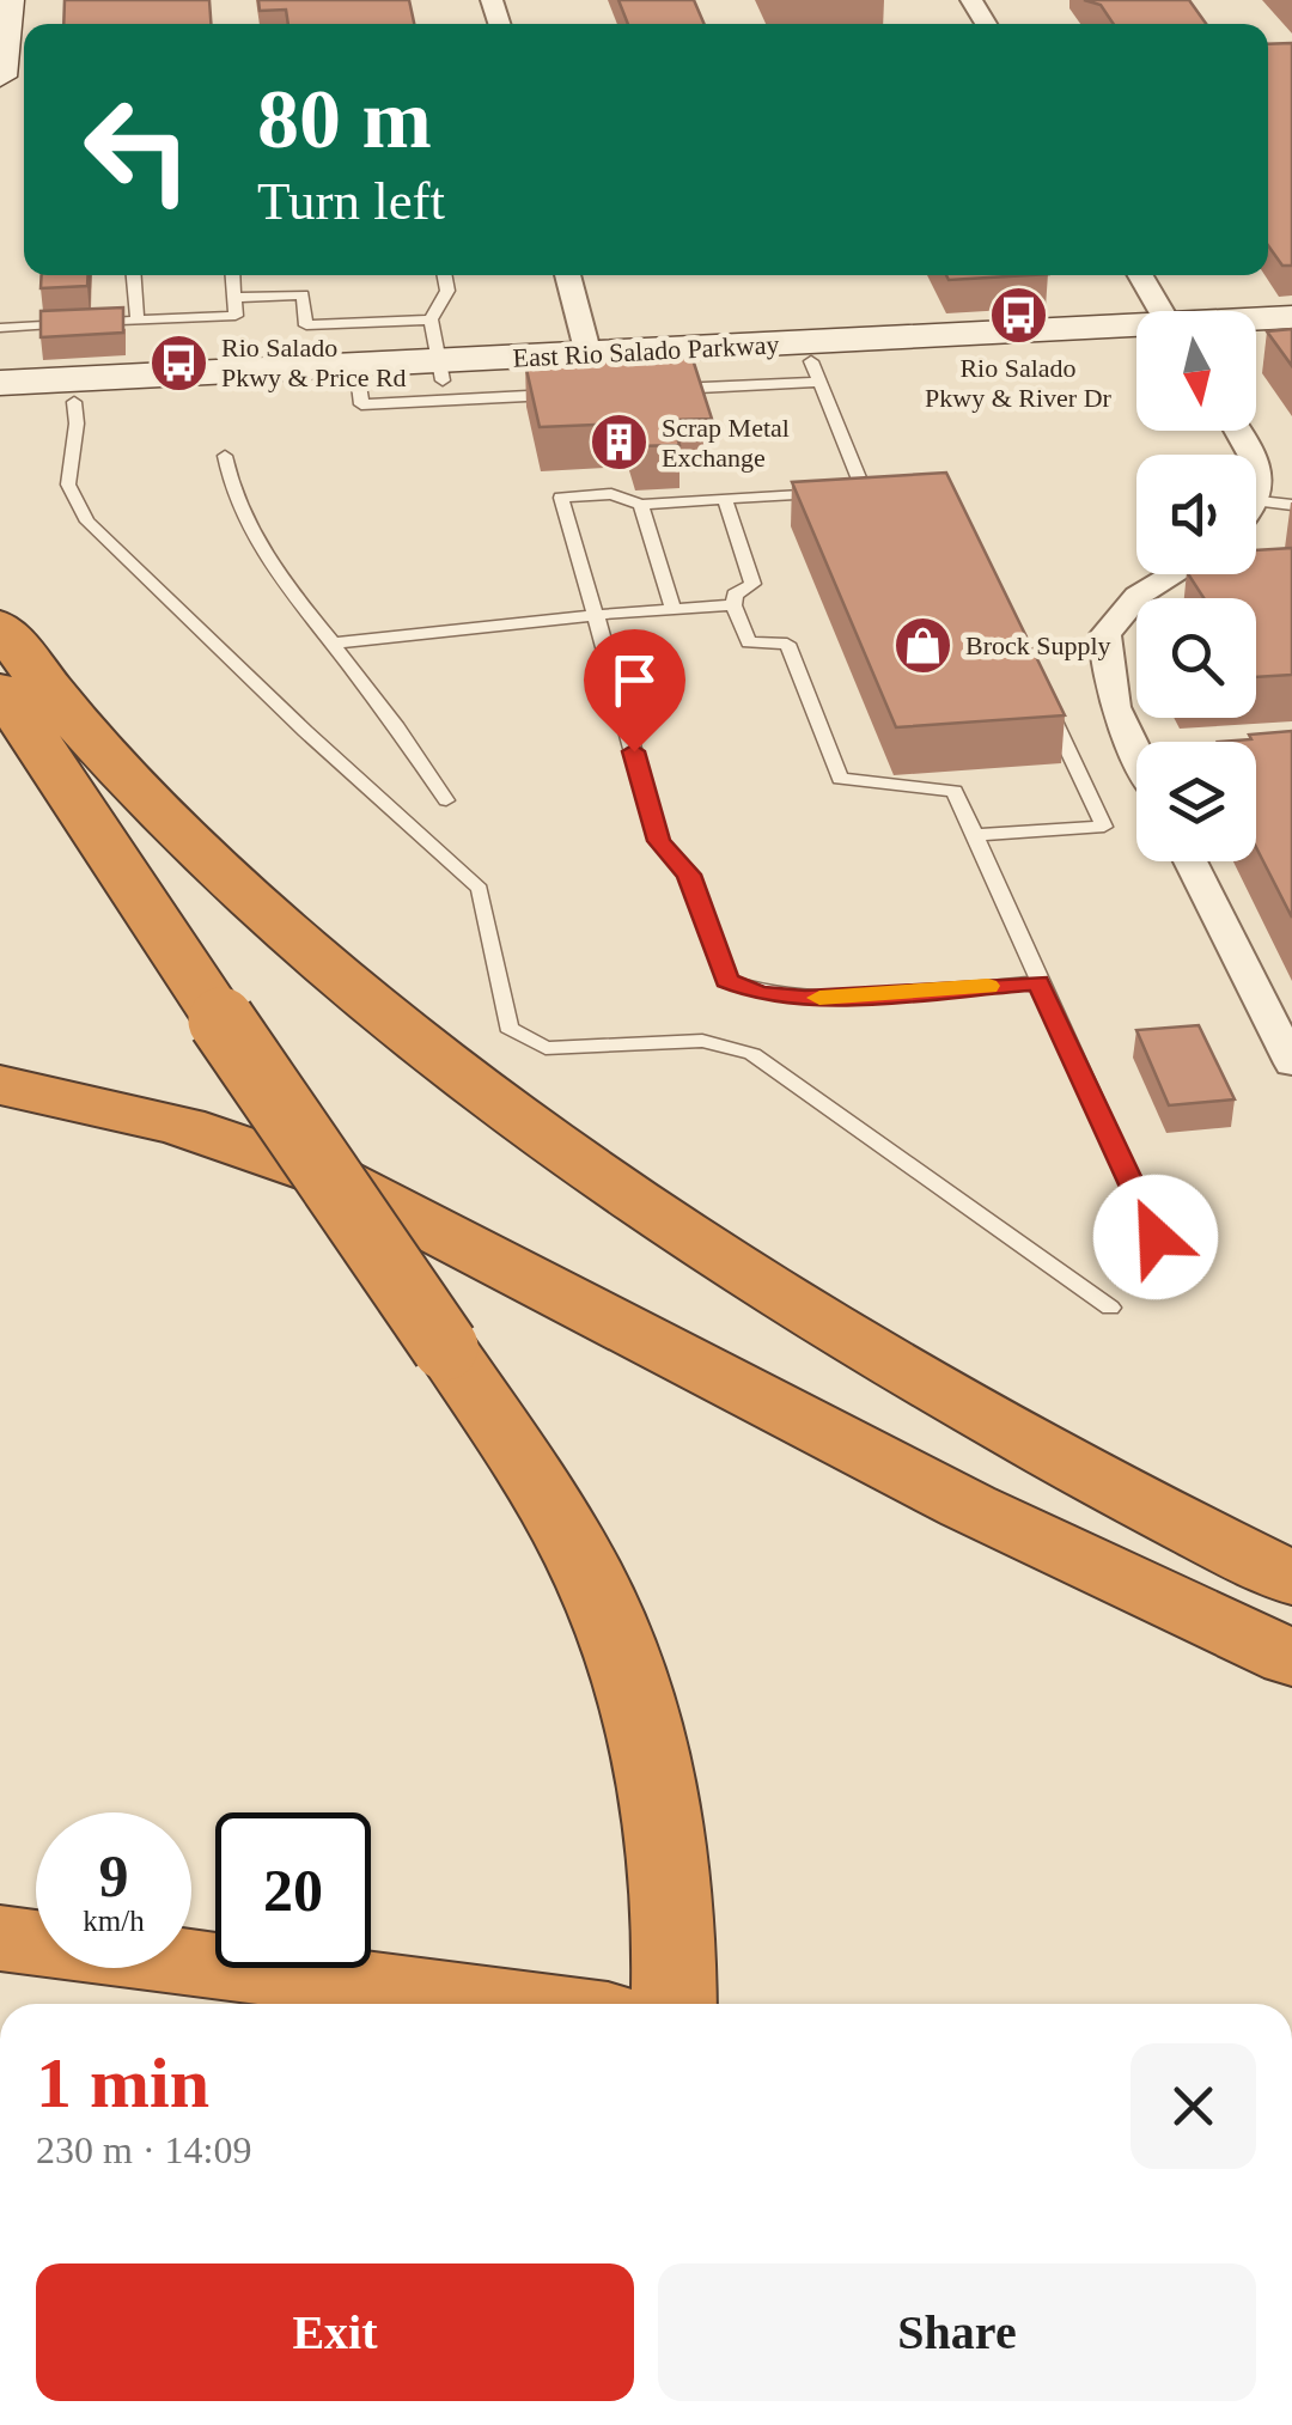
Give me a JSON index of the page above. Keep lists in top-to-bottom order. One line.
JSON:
{"streets":{"main road":["East Rio Salado Parkway"]},"places":{"bus stop":["Rio Salado Pkwy & River Dr","Rio Salado Pkwy & Price Rd"],"building":["Scrap Metal Exchange"],"shop":["Brock Supply"]},"north":"bottom","page":{"turn":["80 m","Turn left"],"speed":"9 km/h","limit":"20","heading":["1 min","230 m · 14:09"],"buttons":["Exit","Share"]}}
